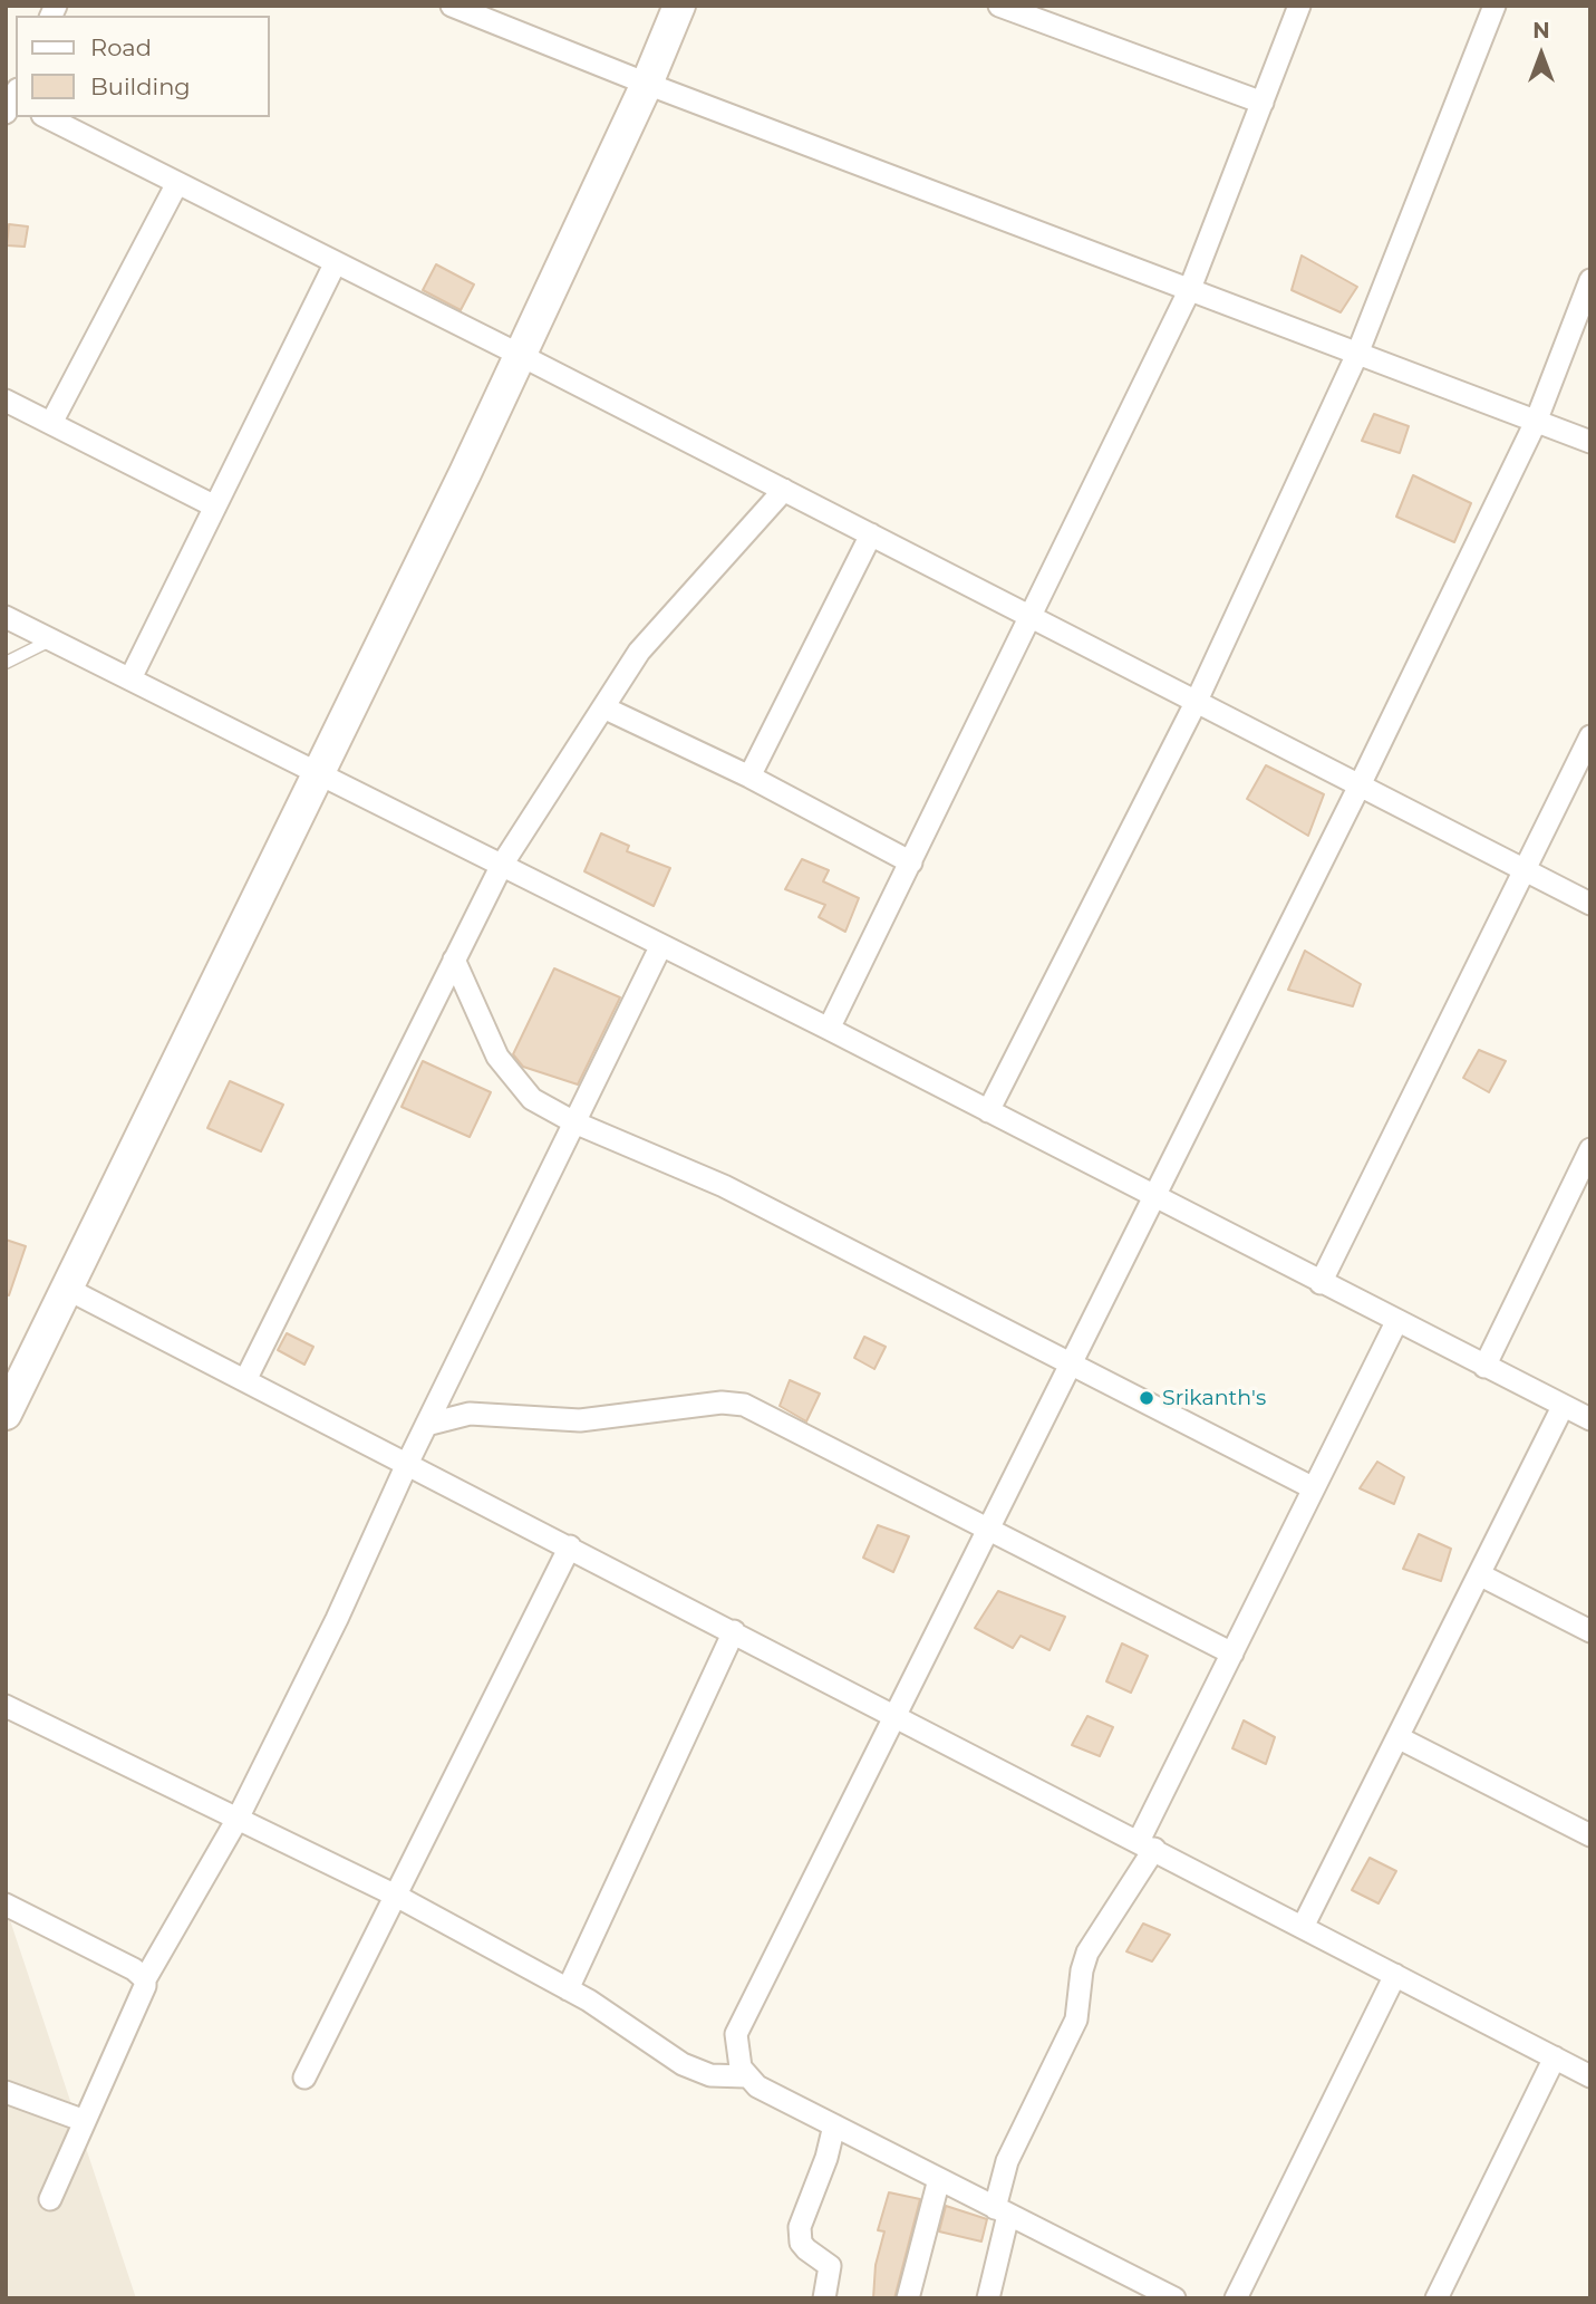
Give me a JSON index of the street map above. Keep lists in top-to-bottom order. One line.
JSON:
{"places":["Srikanth's"],"legend":["Road","Building"],"north":"top"}
